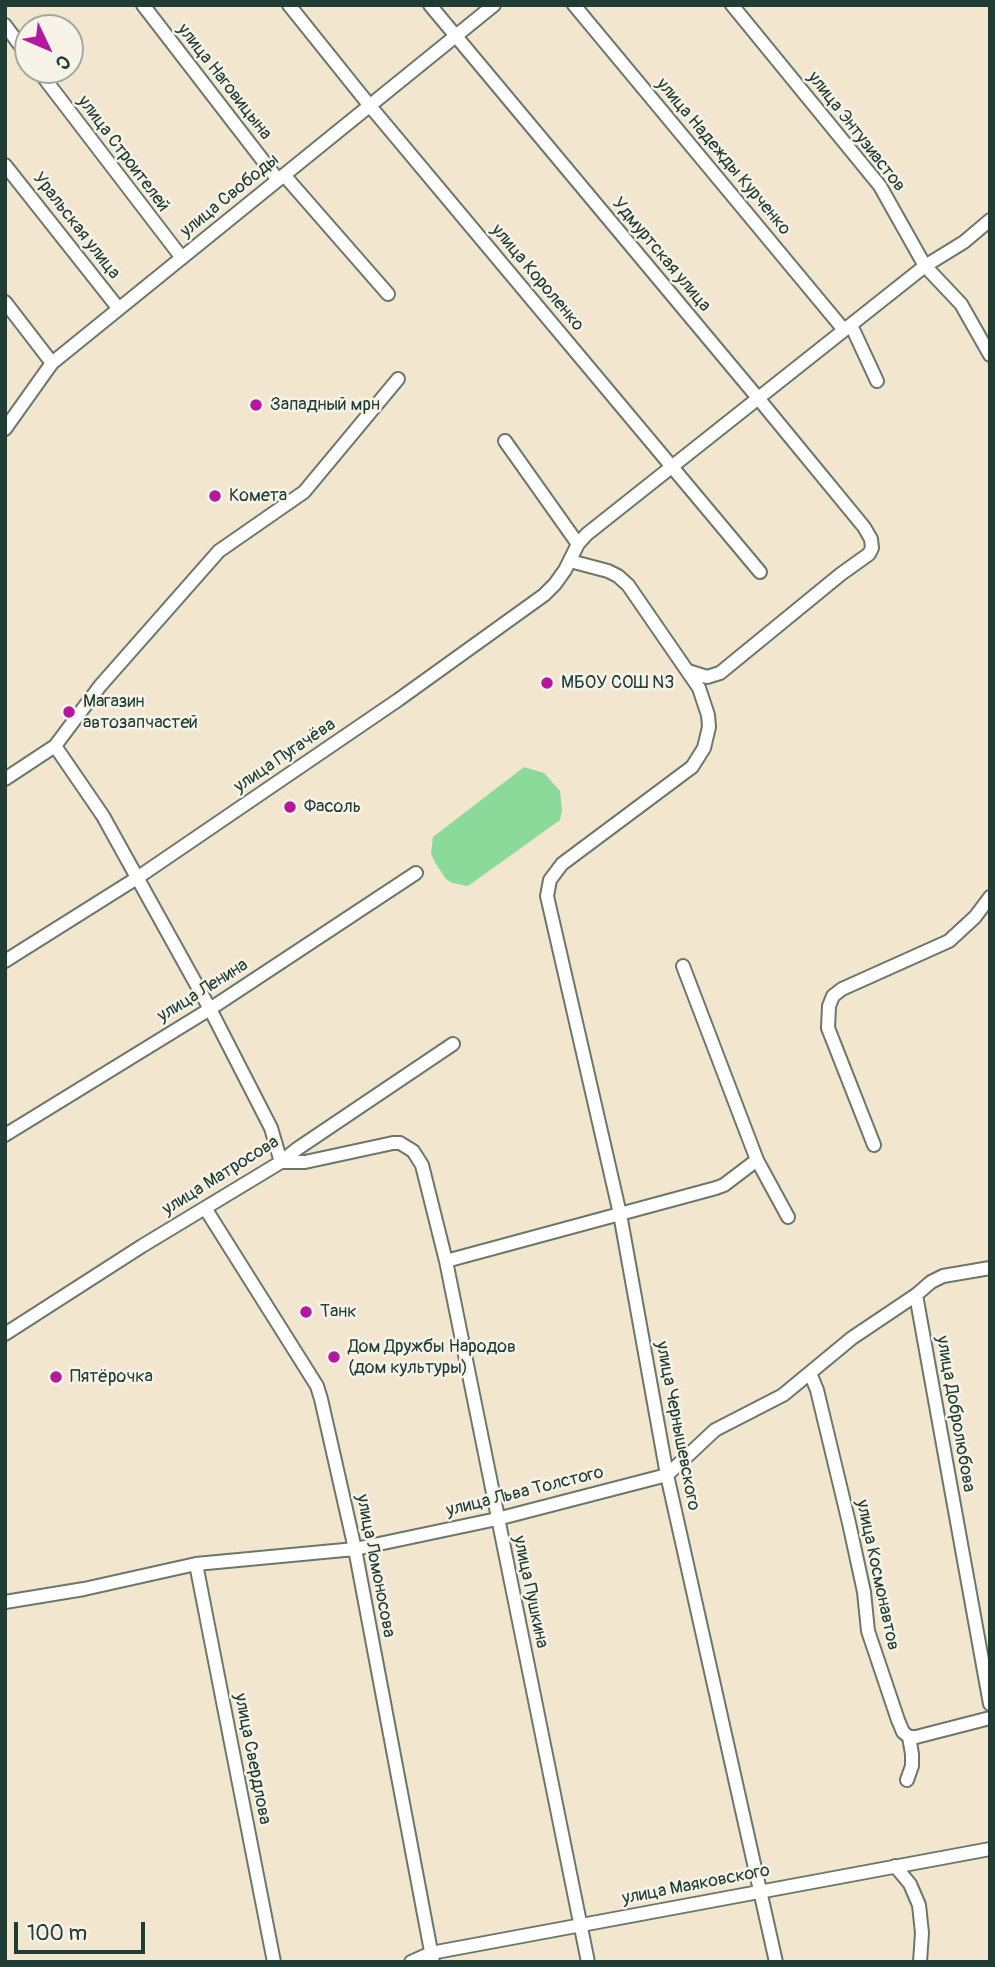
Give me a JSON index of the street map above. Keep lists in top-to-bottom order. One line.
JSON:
{"streets":{"street":["улица Наговицына","улица Энтузиастов","улица Строителей","улица Надежды Курченко","улица Свободы","Уральская улица","Удмуртская улица","улица Короленко","улица Пугачёва","улица Ленина","улица Матросова","улица Добролюбова","улица Чернышевского","улица Льва Толстого","улица Ломоносова","улица Космонавтов","улица Пушкина","улица Свердлова","улица Маяковского"]},"crossings":[["улица Наговицына","улица Свободы"],["улица Строителей","улица Свободы"],["улица Свободы","Уральская улица"],["улица Свободы","Удмуртская улица"],["улица Свободы","улица Короленко"],["Удмуртская улица","улица Чернышевского"],["улица Матросова","улица Ломоносова"],["улица Матросова","улица Пушкина"],["улица Чернышевского","улица Льва Толстого"],["улица Чернышевского","улица Маяковского"],["улица Льва Толстого","улица Ломоносова"],["улица Льва Толстого","улица Пушкина"],["улица Льва Толстого","улица Свердлова"],["улица Ломоносова","улица Маяковского"],["улица Пушкина","улица Маяковского"]],"places":["Западный мрн","Комета","МБОУ СОШ N3","Магазин автозапчастей","Фасоль","Танк","Дом Дружбы Народов (дом культуры)","Пятёрочка"],"scale_bar":"100 m","north":"bottom right"}
